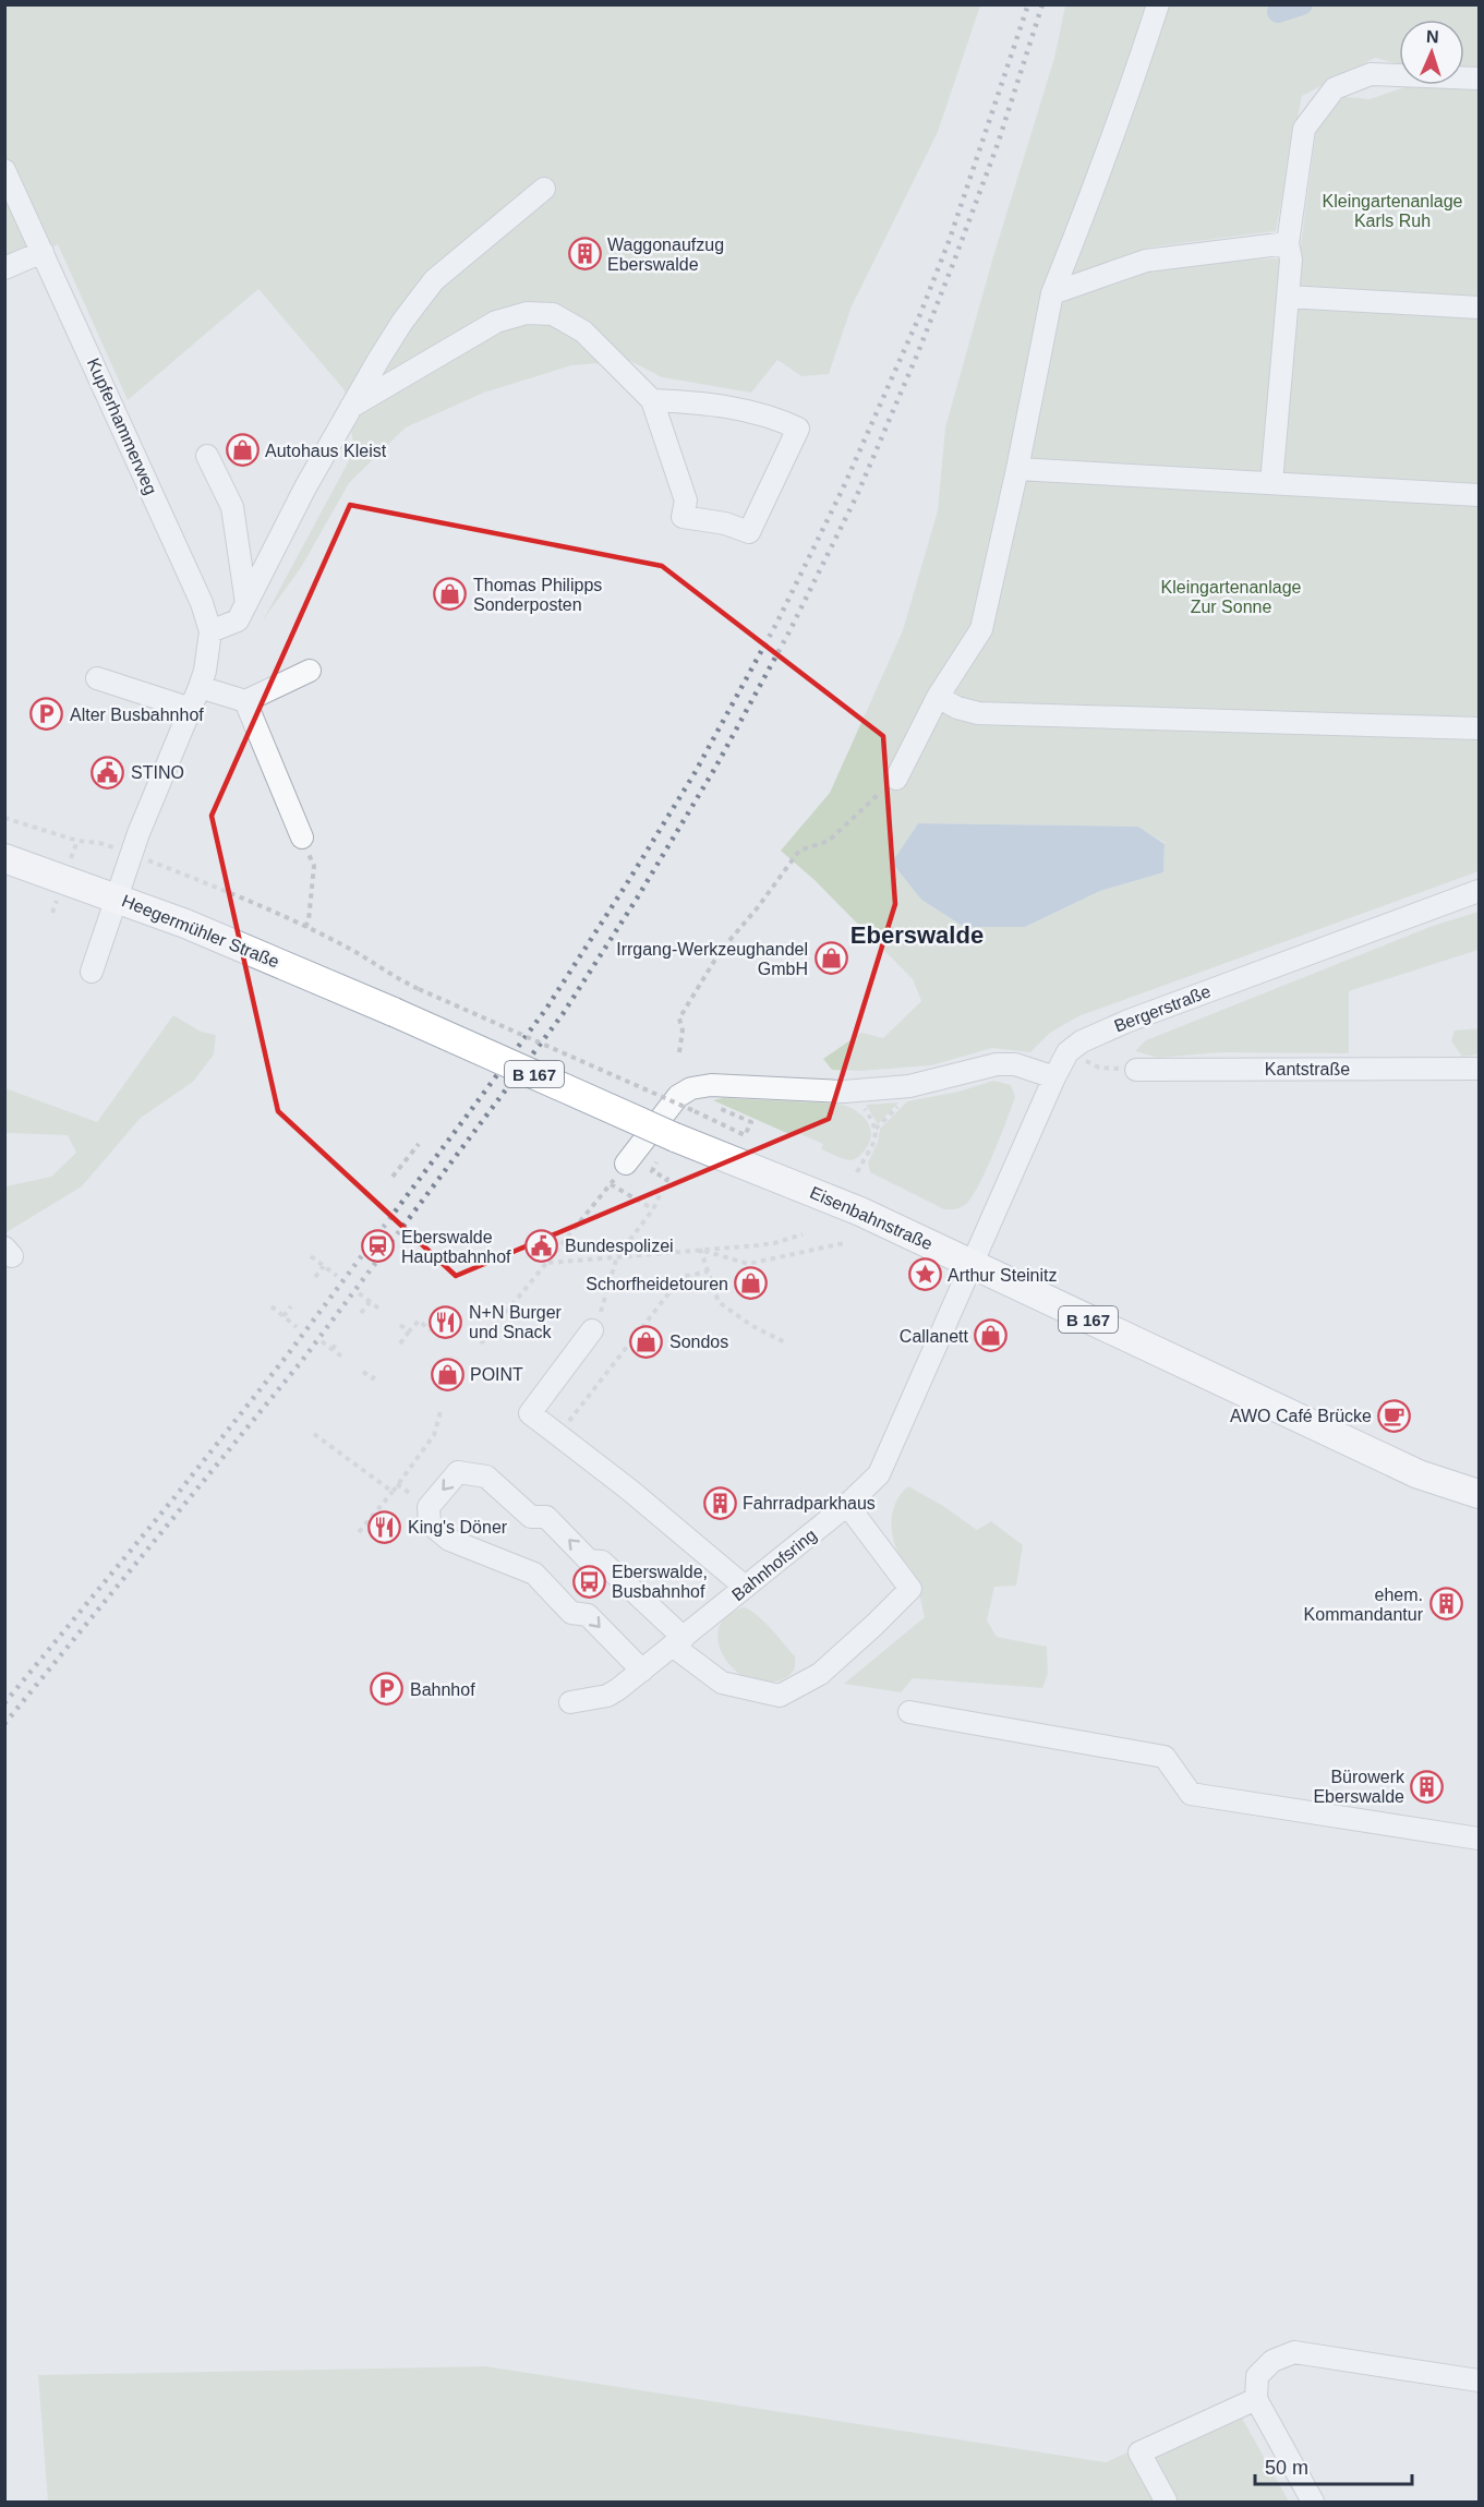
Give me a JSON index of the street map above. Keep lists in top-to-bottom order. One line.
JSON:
{"streets":{"main road":["Heegermühler Straße","B 167","Eisenbahnstraße"],"street":["Kupferhammerweg","Bergerstraße","Kantstraße","Bahnhofsring"]},"crossings":[["Kupferhammerweg","Heegermühler Straße"],["Heegermühler Straße","Eisenbahnstraße"],["Eisenbahnstraße","Bahnhofsring"]],"districts":["Eberswalde"],"parks":["Kleingartenanlage Karls Ruh","Kleingartenanlage Zur Sonne"],"places":{"building":["Waggonaufzug Eberswalde","Fahrradparkhaus","ehem. Kommandantur","Bürowerk Eberswalde"],"shop":["Autohaus Kleist","Thomas Philipps Sonderposten","Irrgang-Werkzeughandel GmbH","Schorfheidetouren","Callanett","Sondos","POINT"],"parking":["Alter Busbahnhof","Bahnhof"],"public building":["STINO","Bundespolizei"],"station":["Eberswalde Hauptbahnhof"],"place":["Arthur Steinitz"],"restaurant":["N+N Burger und Snack","King's Döner"],"cafe":["AWO Café Brücke"],"bus stop":["Eberswalde, Busbahnhof"]},"scale_bar":"50 m","north":"top"}
